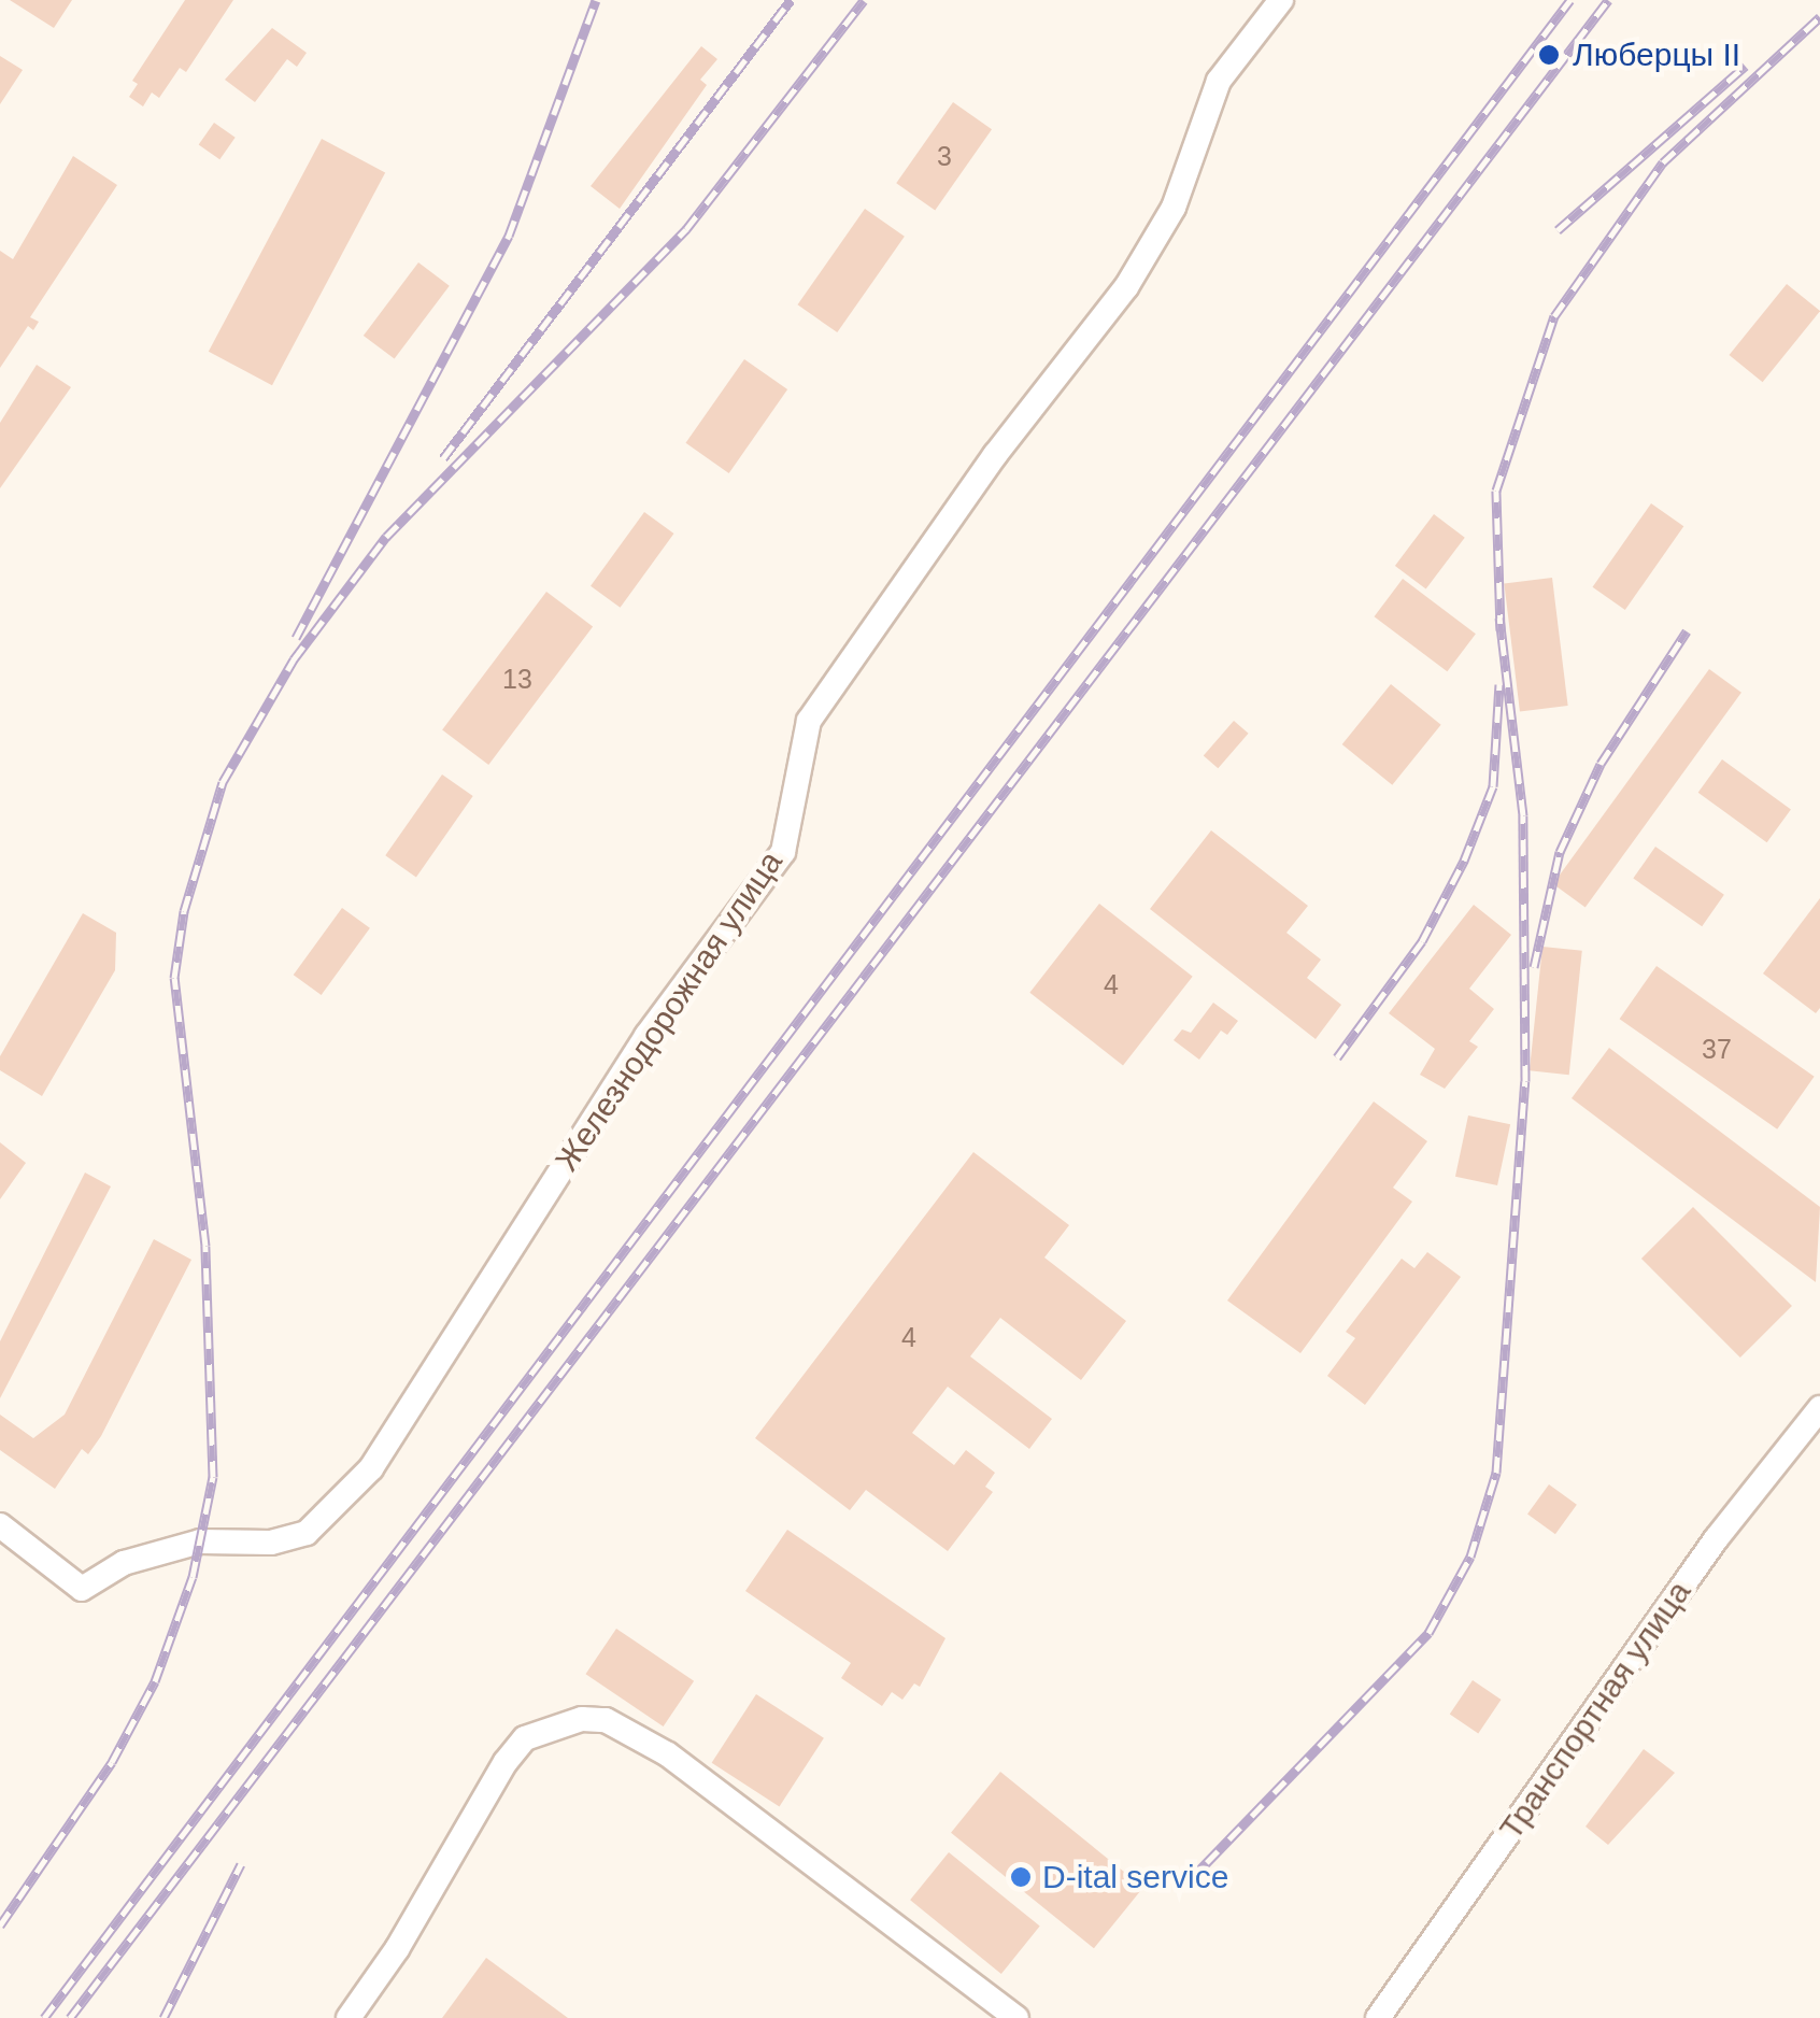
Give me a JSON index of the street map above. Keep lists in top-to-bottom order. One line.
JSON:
{"streets":{"street":["Железнодорожная улица","Транспортная улица"]},"places":["Люберцы II","D-ital service"],"house_numbers":["3","13","4","37","4"]}
